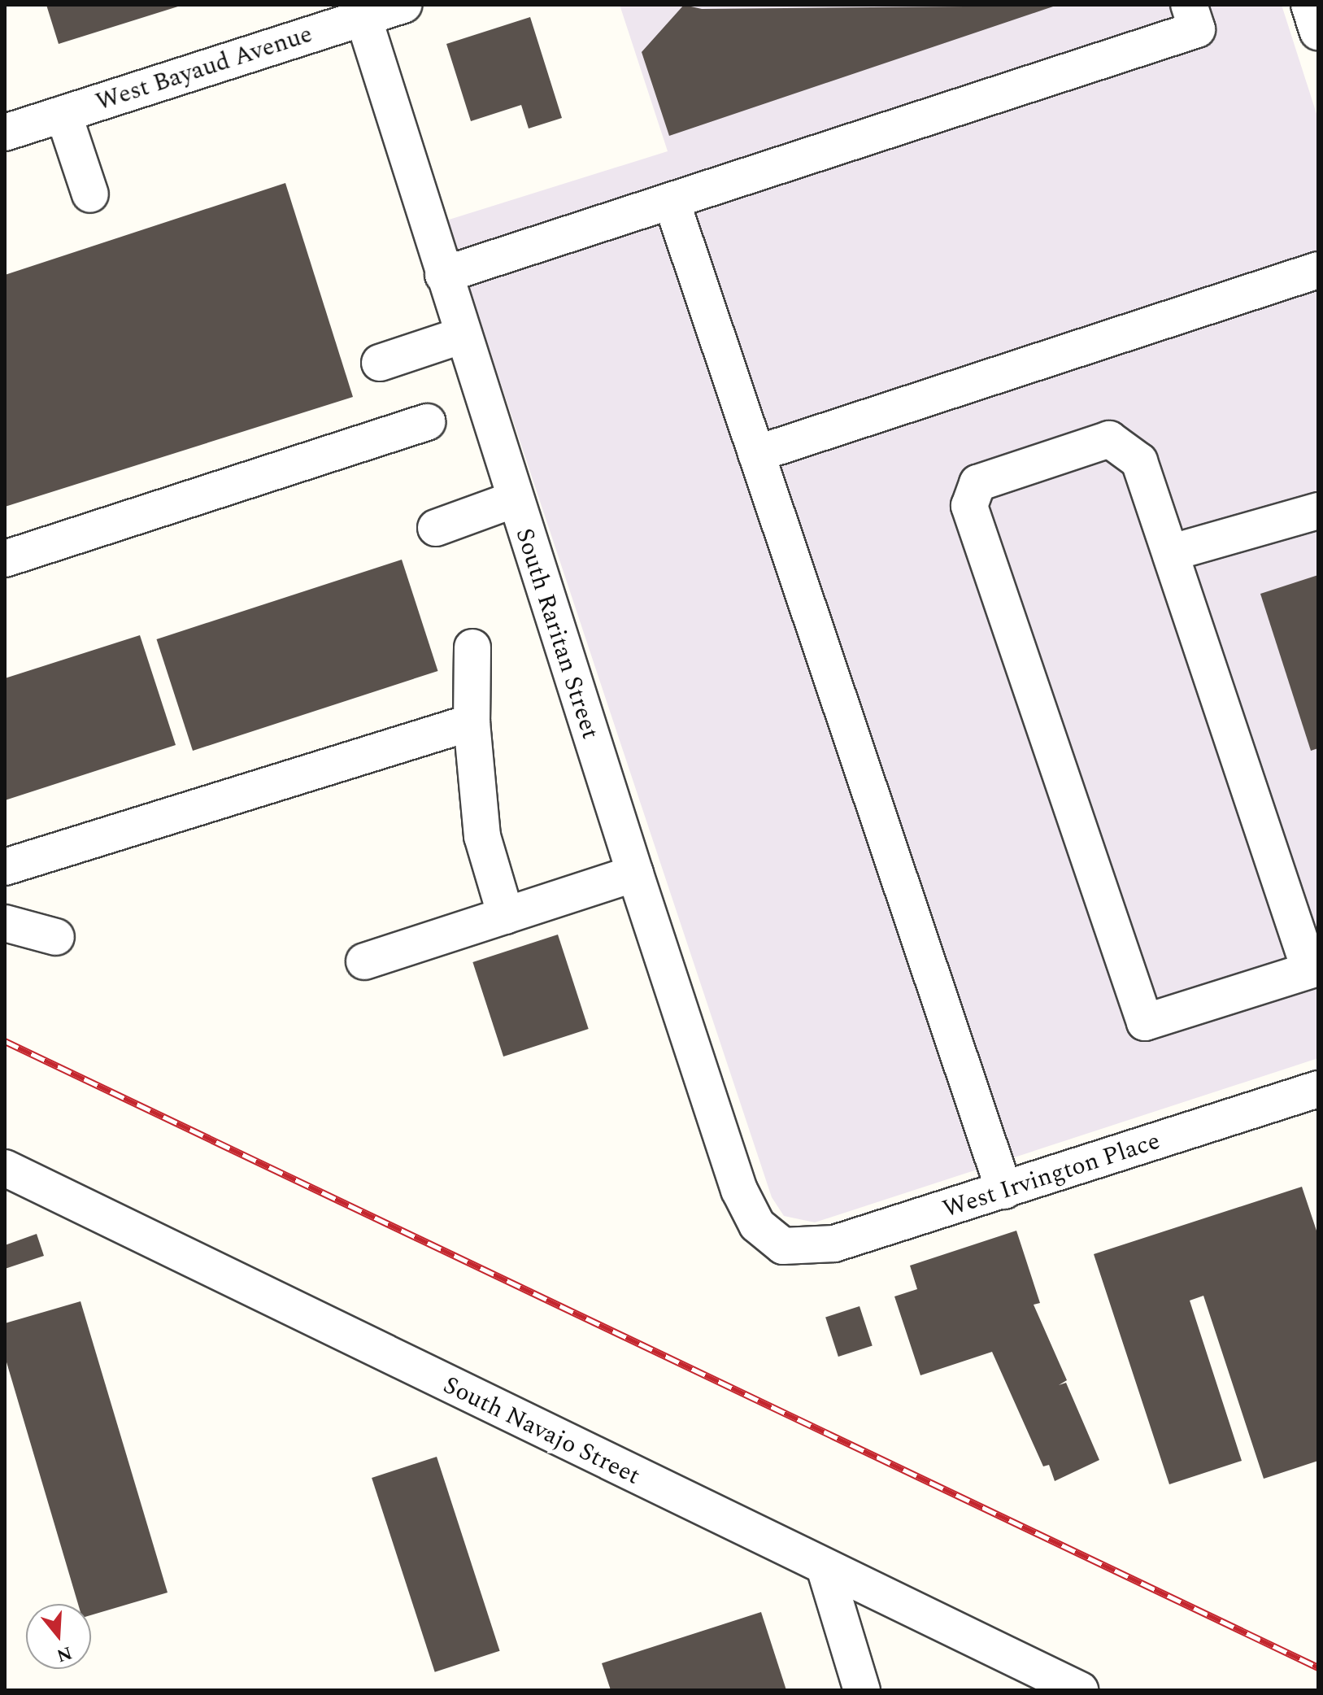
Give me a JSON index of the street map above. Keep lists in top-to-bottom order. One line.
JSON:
{"streets":{"street":["West Bayaud Avenue","South Raritan Street","West Irvington Place","South Navajo Street"]},"crossings":[["West Bayaud Avenue","South Raritan Street"],["South Raritan Street","West Irvington Place"]],"north":"bottom"}
